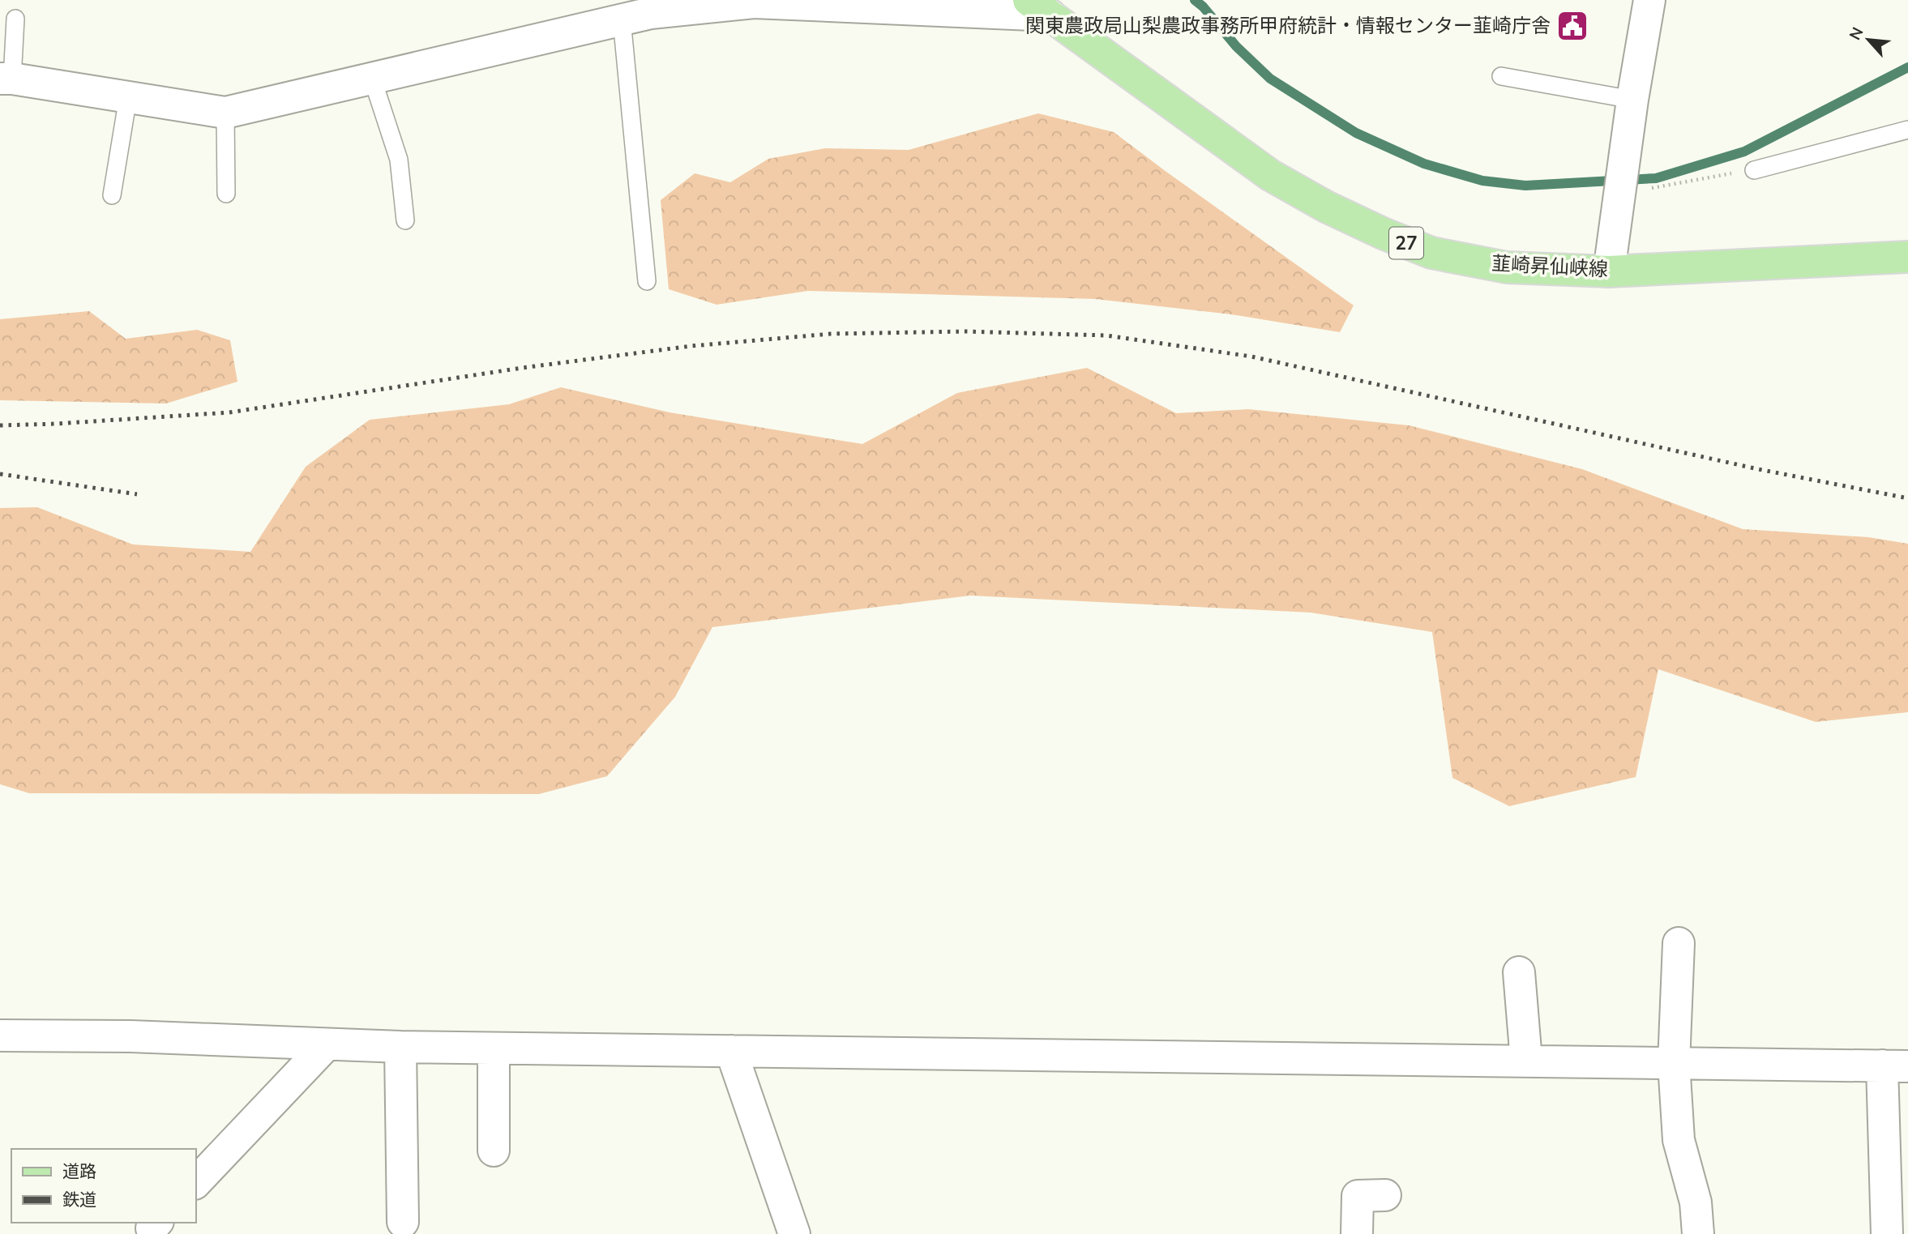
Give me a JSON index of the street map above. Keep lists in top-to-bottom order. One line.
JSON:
{"streets":{"main road":["27","韮崎昇仙峡線"]},"places":{"public building":["関東農政局山梨農政事務所甲府統計・情報センター韮崎庁舎"]},"legend":["道路","鉄道"],"north":"top left"}
